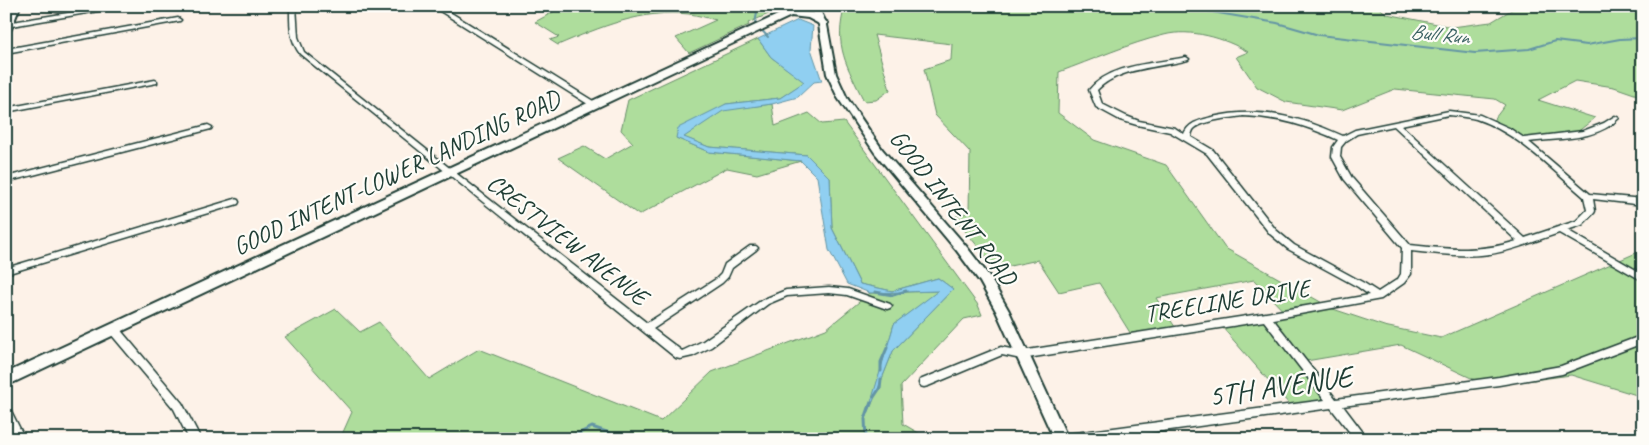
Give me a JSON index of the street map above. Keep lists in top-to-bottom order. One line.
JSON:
{"streets":{"main road":["GOOD INTENT-LOWER LANDING ROAD"],"street":["GOOD INTENT ROAD","CRESTVIEW AVENUE","TREELINE DRIVE","5TH AVENUE"]},"crossings":[["GOOD INTENT-LOWER LANDING ROAD","CRESTVIEW AVENUE"],["GOOD INTENT ROAD","TREELINE DRIVE"]],"water":["Bull Run"]}
